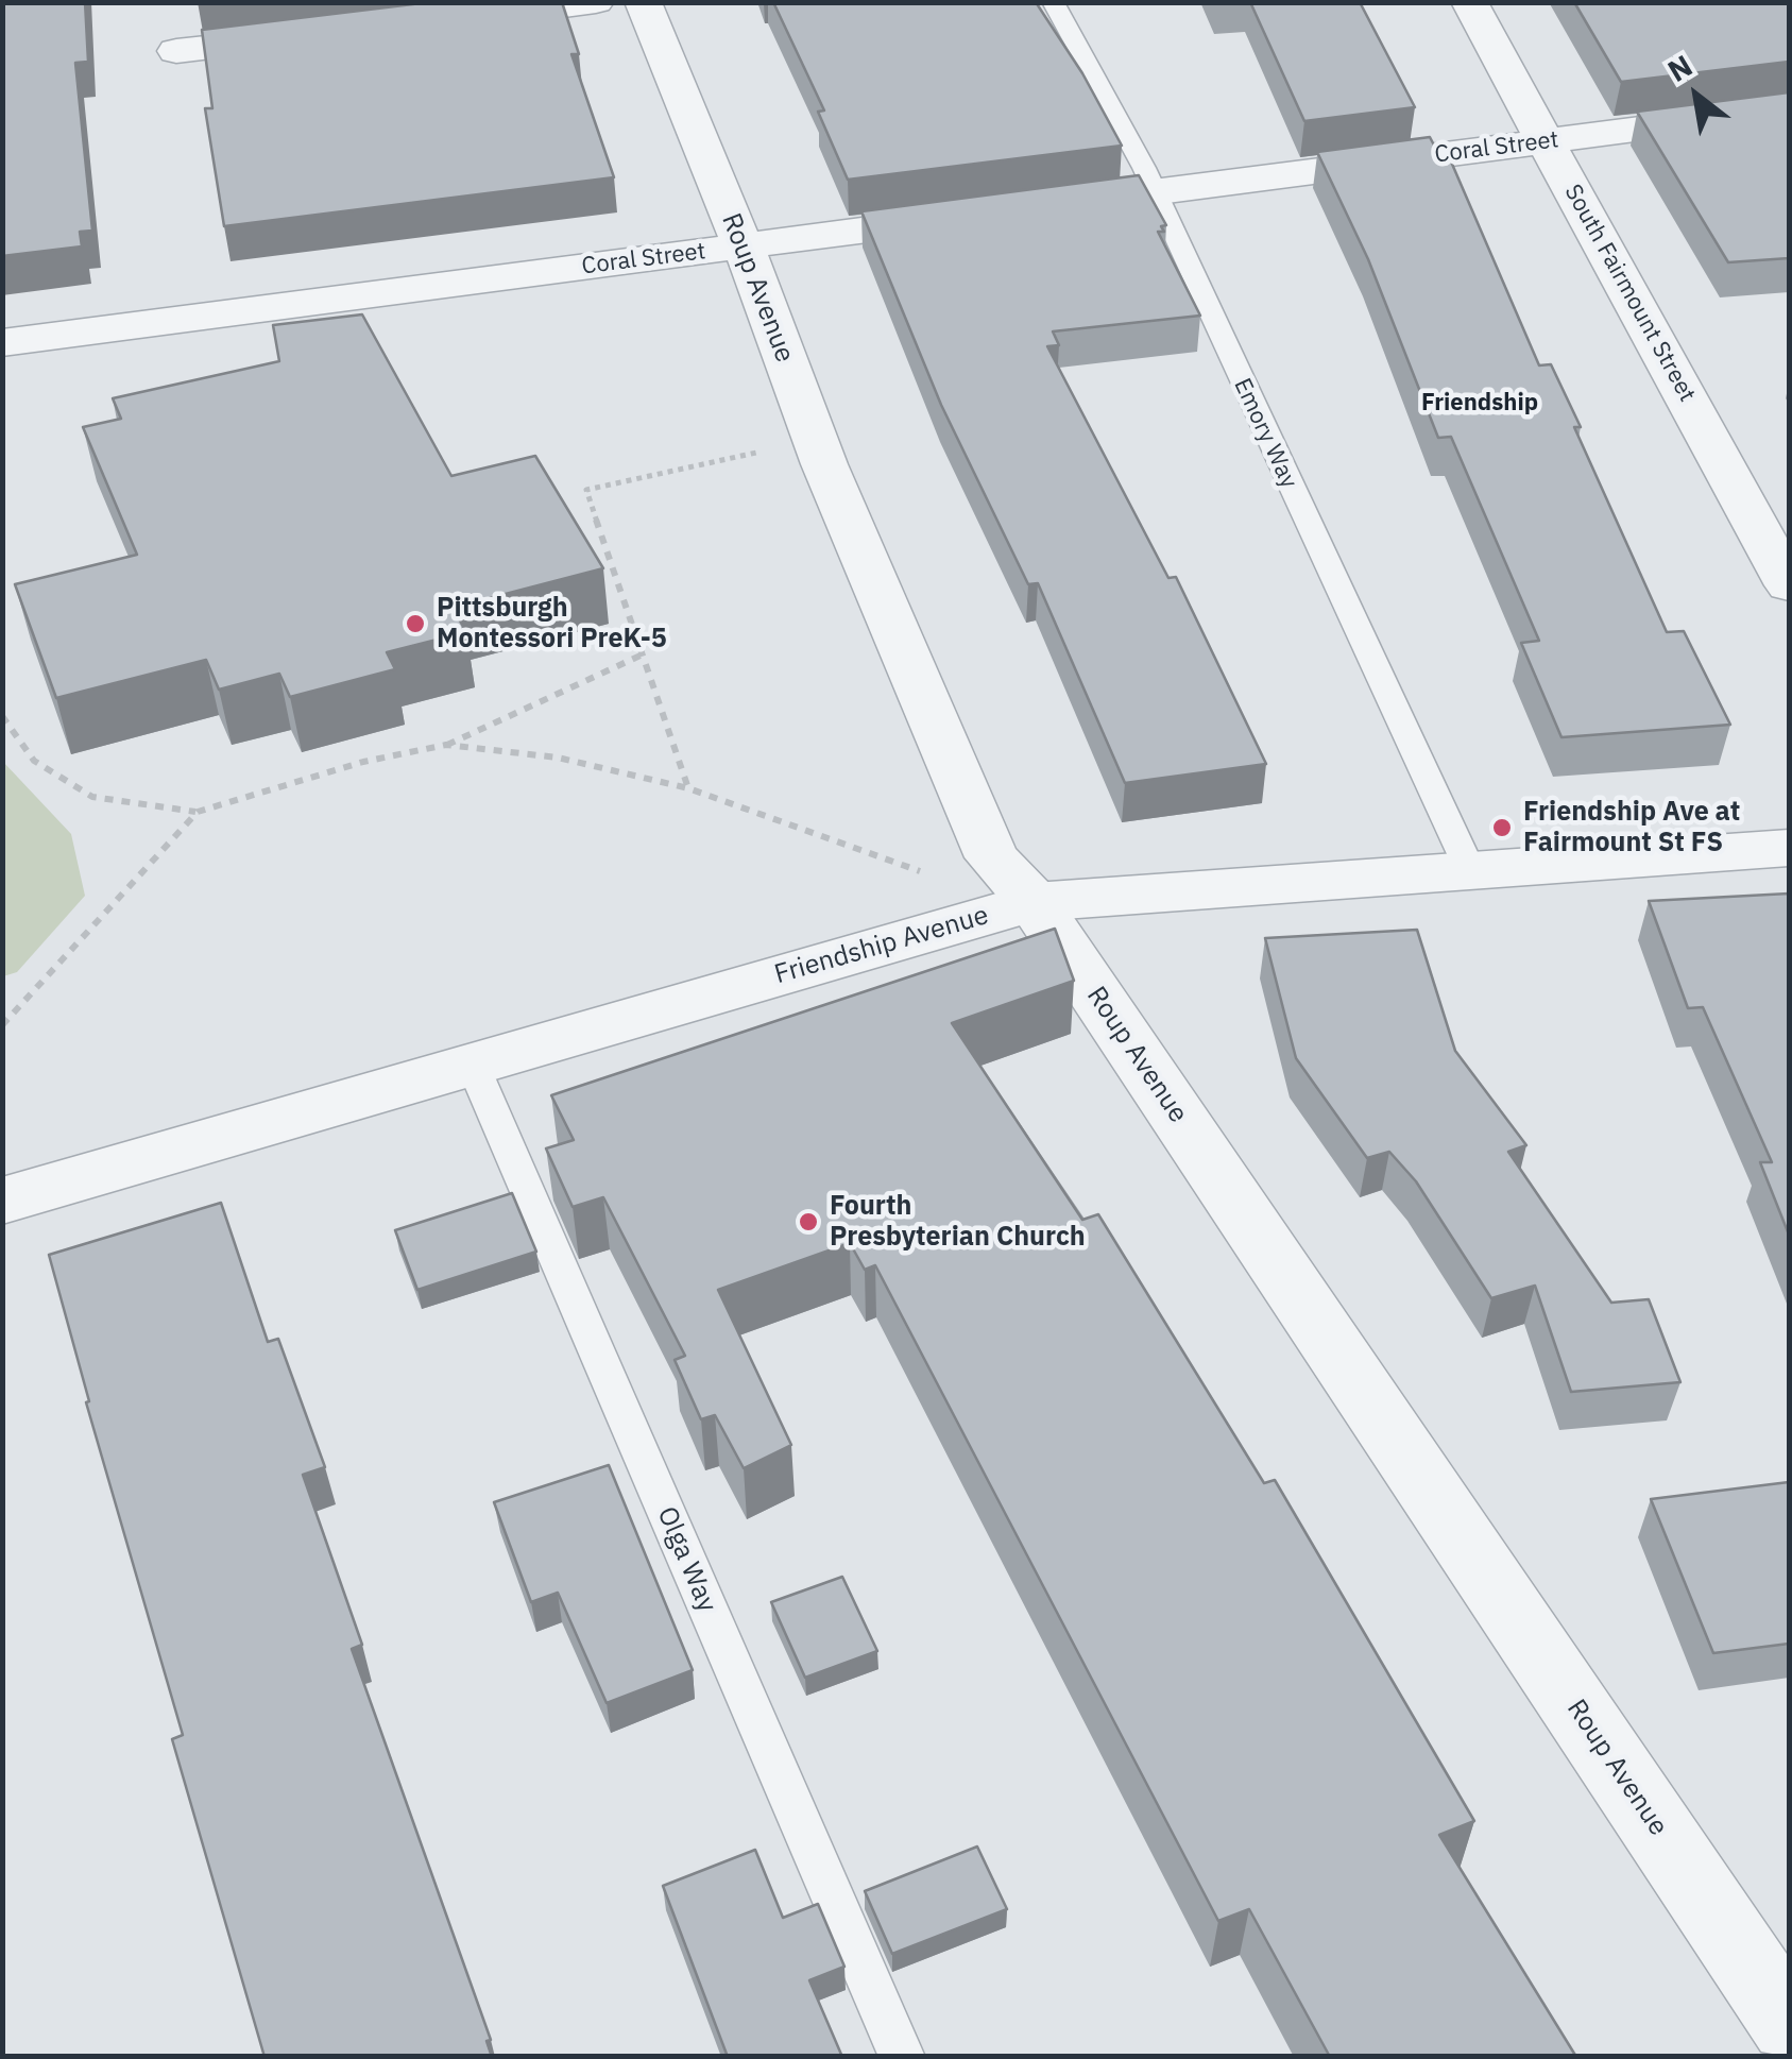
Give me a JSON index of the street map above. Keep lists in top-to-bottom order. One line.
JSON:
{"streets":{"street":["Coral Street","Roup Avenue","South Fairmount Street","Friendship Avenue"],"lane":["Emory Way","Olga Way"]},"crossings":[["Coral Street","Roup Avenue"],["Coral Street","South Fairmount Street"],["Coral Street","Emory Way"],["Roup Avenue","Friendship Avenue"],["Emory Way","Friendship Avenue"],["Friendship Avenue","Olga Way"]],"districts":["Friendship"],"places":["Pittsburgh Montessori PreK-5","Friendship Ave at Fairmount St FS","Fourth Presbyterian Church"],"north":"top left"}
